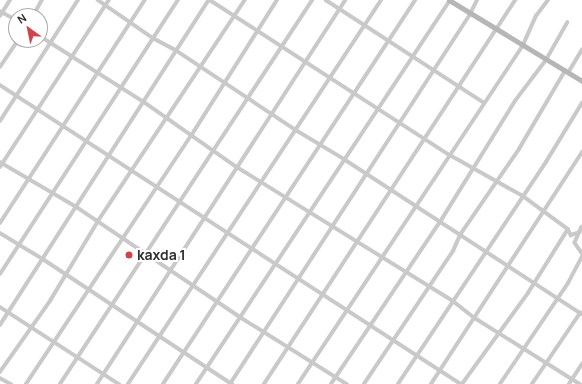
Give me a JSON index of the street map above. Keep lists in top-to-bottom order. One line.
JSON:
{"places":["kaxda 1"],"north":"top left"}
